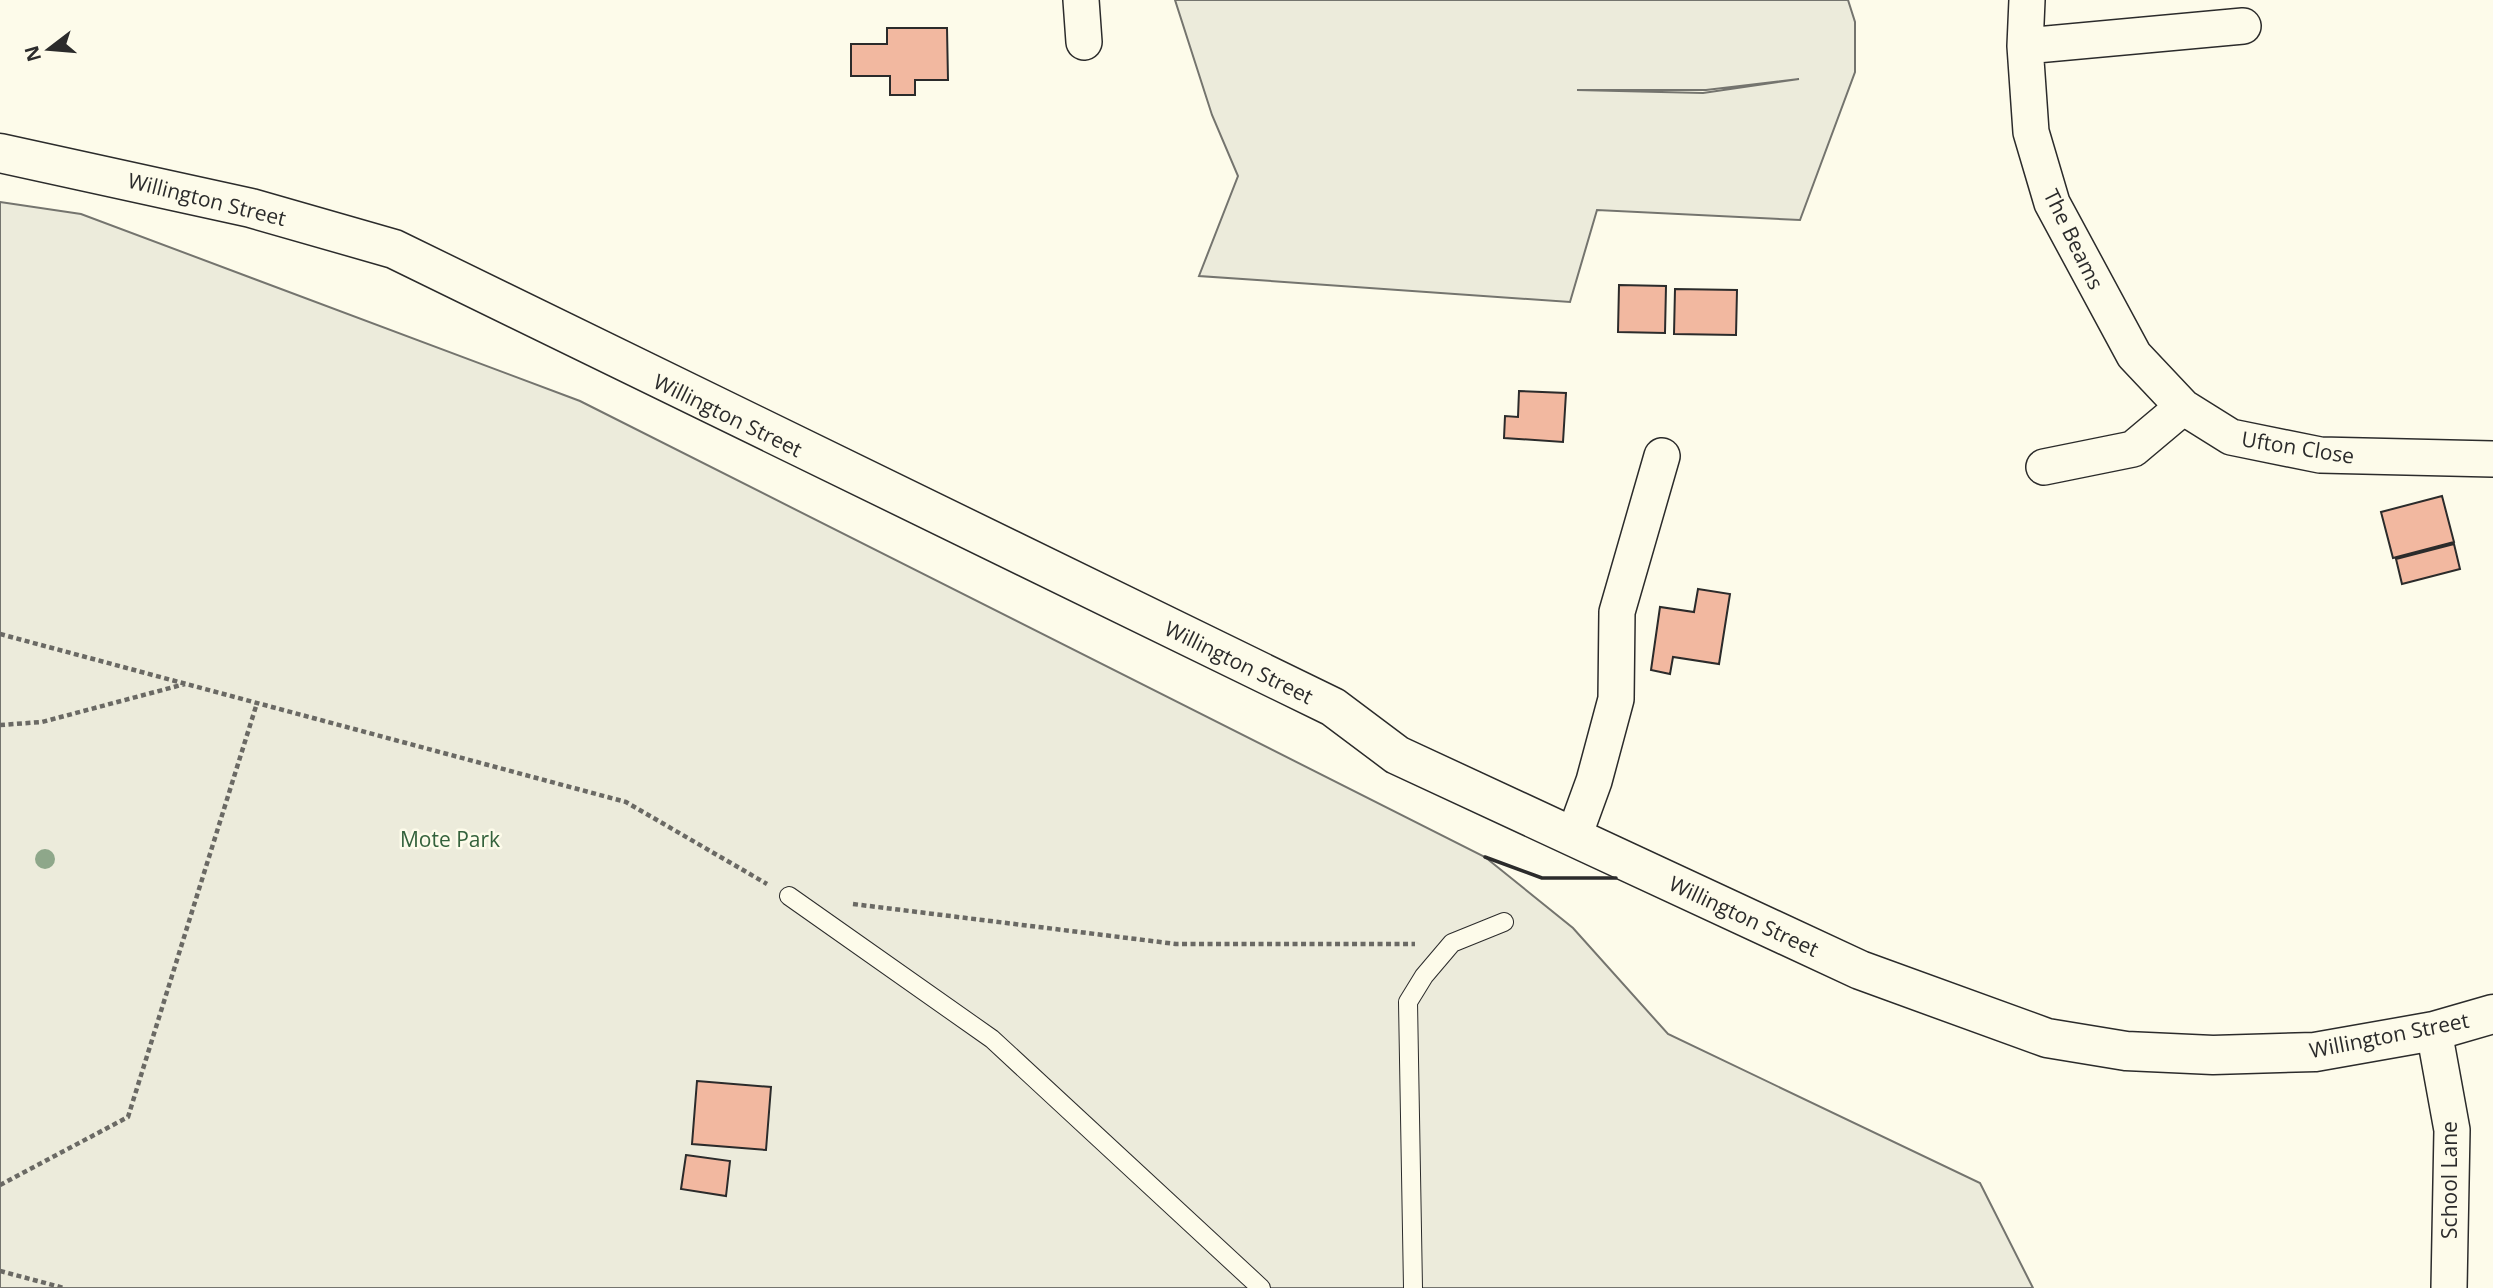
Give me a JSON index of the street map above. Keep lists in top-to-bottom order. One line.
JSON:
{"streets":{"street":["Willington Street","The Beams","Ufton Close","School Lane"]},"crossings":[["Willington Street","School Lane"],["The Beams","Ufton Close"]],"parks":["Mote Park"],"north":"left"}
